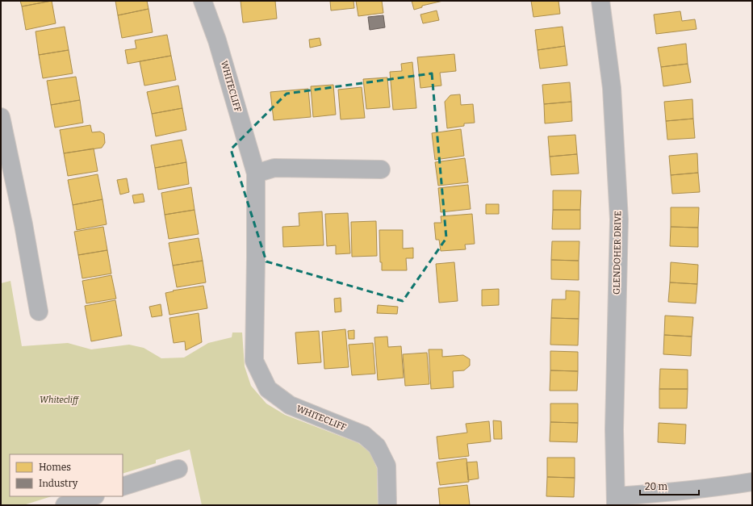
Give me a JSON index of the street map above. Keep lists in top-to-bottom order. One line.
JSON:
{"streets":{"street":["WHITECLIFF","GLENDOHER DRIVE"]},"parks":["Whitecliff"],"legend":["Homes","Industry"],"scale_bar":"20 m"}
